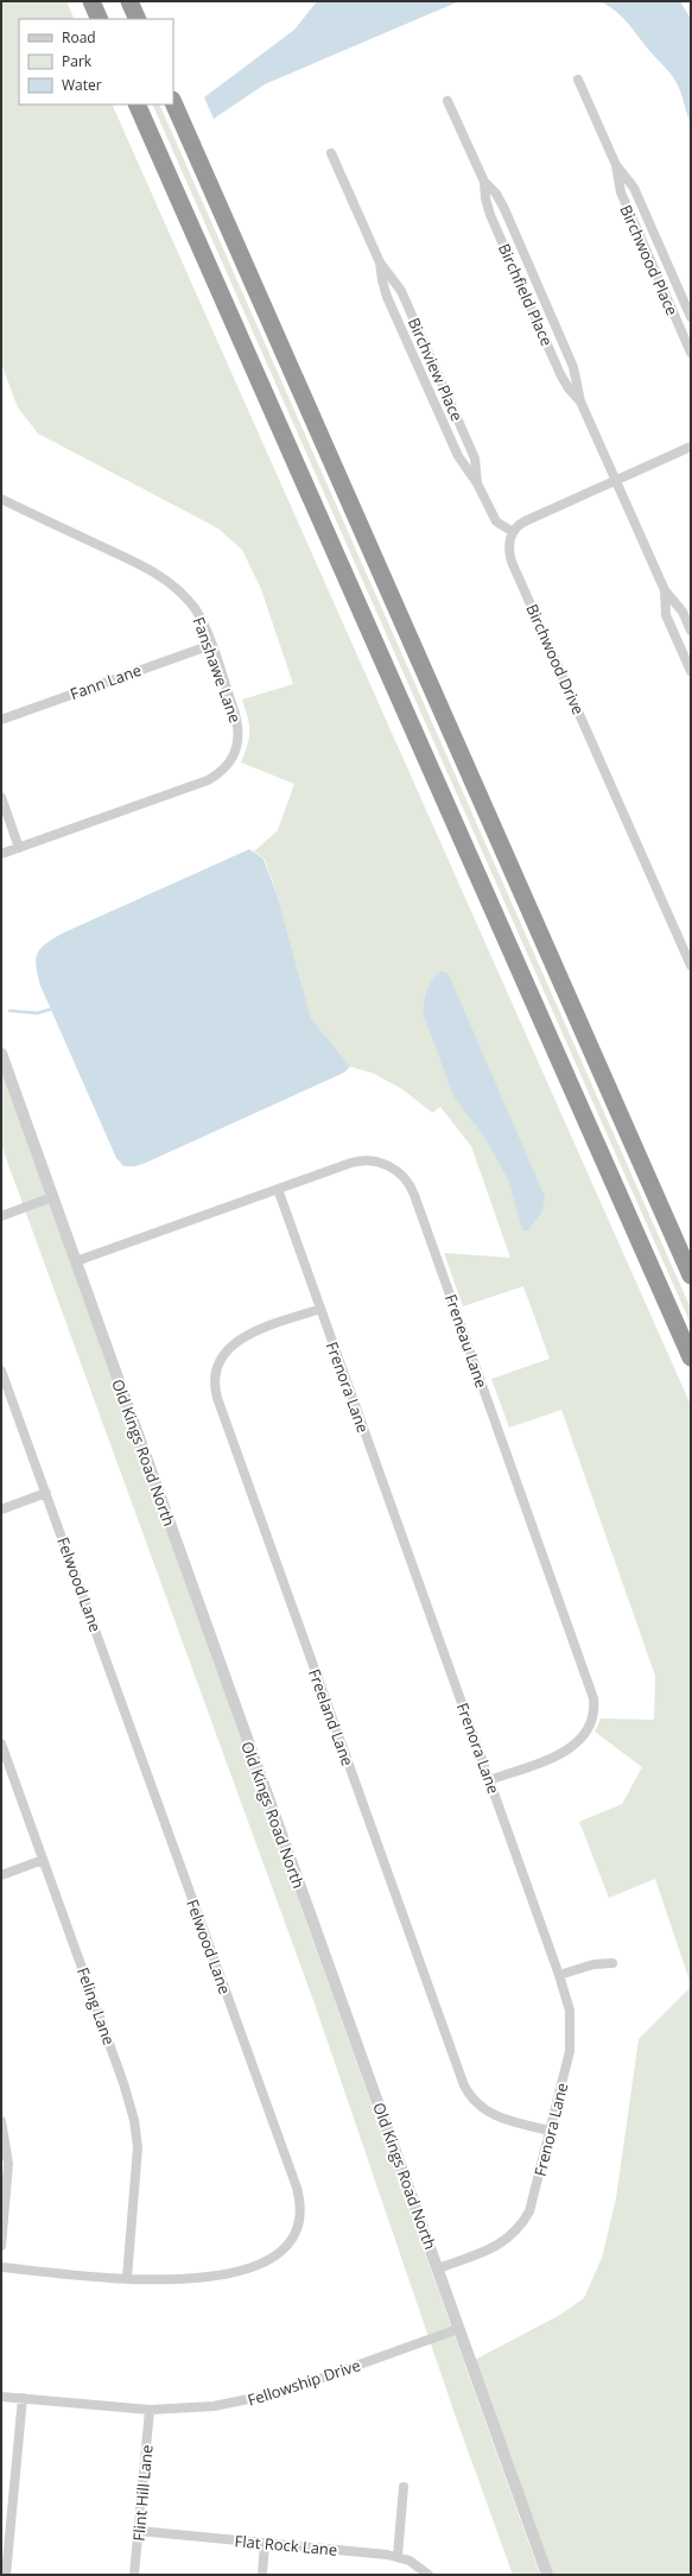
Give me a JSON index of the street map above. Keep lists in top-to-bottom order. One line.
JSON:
{"streets":{"street":["Birchwood Place","Birchfield Place","Birchview Place","Birchwood Drive","Fanshawe Lane","Fann Lane","Freneau Lane","Frenora Lane","Old Kings Road North","Felwood Lane","Freeland Lane","Feling Lane","Fellowship Drive","Flint Hill Lane","Flat Rock Lane"]},"crossings":[["Birchview Place","Birchwood Drive"],["Fanshawe Lane","Fann Lane"],["Freneau Lane","Frenora Lane"],["Freneau Lane","Old Kings Road North"],["Frenora Lane","Old Kings Road North"],["Frenora Lane","Freeland Lane"],["Old Kings Road North","Fellowship Drive"],["Felwood Lane","Feling Lane"],["Fellowship Drive","Flint Hill Lane"],["Flint Hill Lane","Flat Rock Lane"]],"legend":["Road","Park","Water"]}
